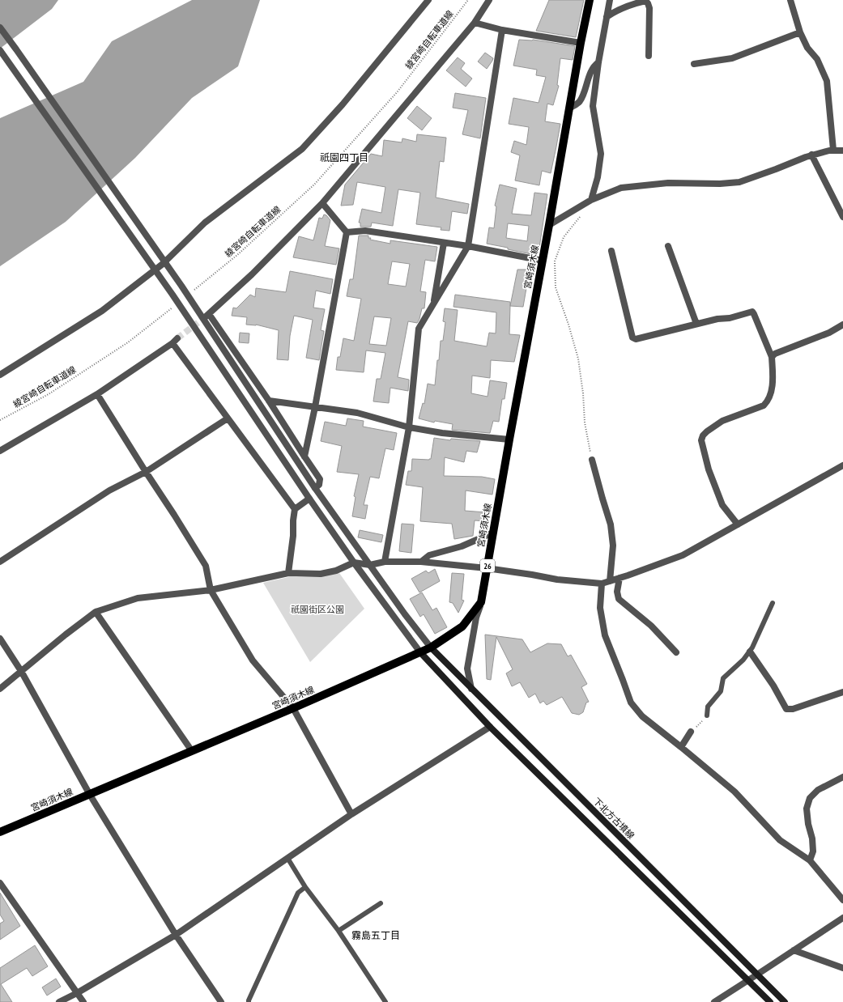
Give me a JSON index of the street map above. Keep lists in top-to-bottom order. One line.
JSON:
{"streets":{"main road":["宮崎須木線","26","下北方古墳線"],"path":["綾宮崎自転車道線"]},"crossings":[["宮崎須木線","下北方古墳線"]],"districts":["祇園四丁目","霧島五丁目"],"parks":["祇園街区公園"]}
